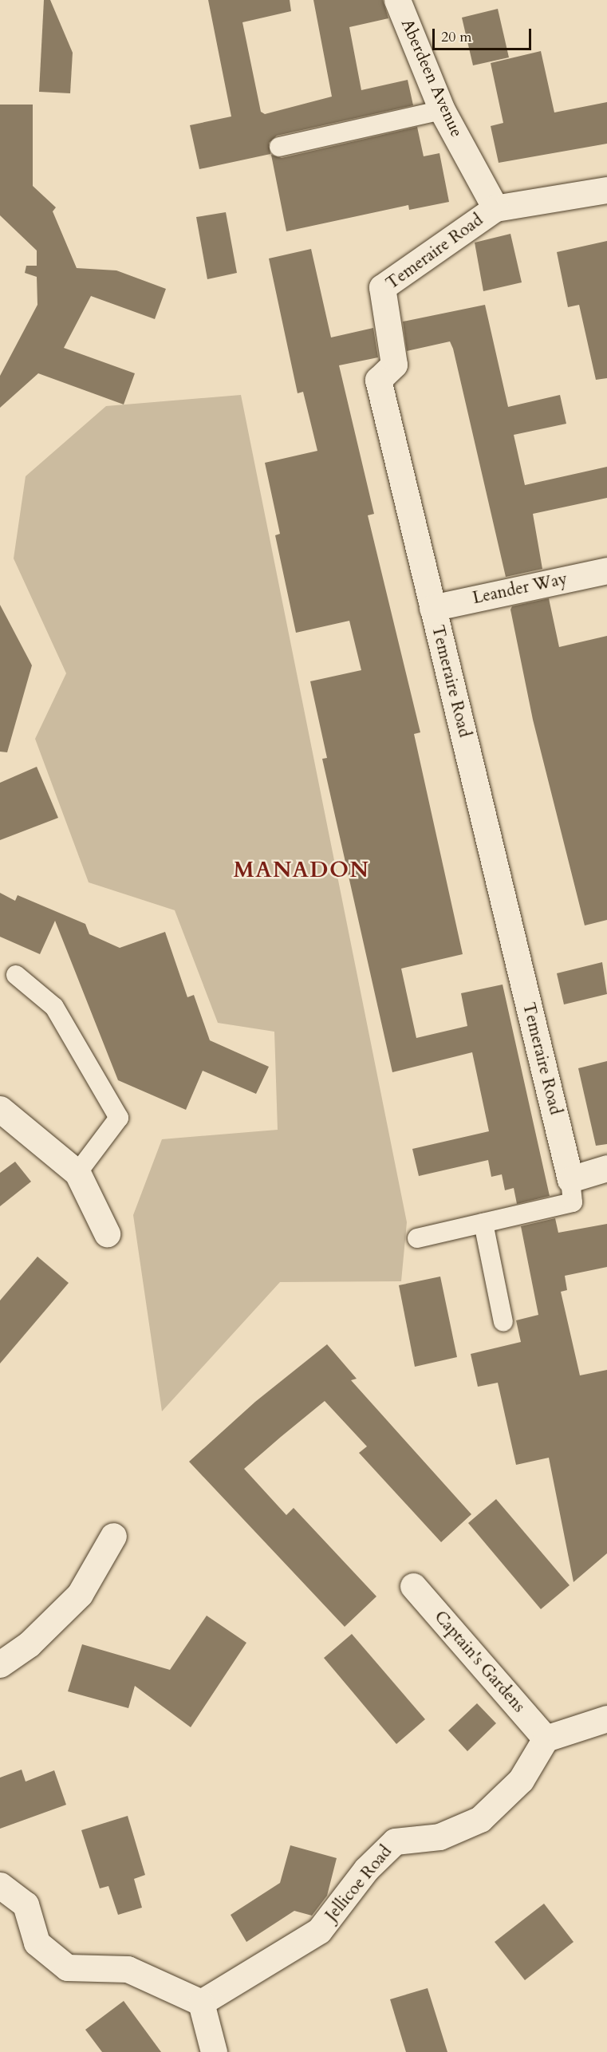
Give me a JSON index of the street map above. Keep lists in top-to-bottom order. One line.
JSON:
{"streets":{"street":["Aberdeen Avenue","Temeraire Road","Leander Way","Captain's Gardens","Jellicoe Road"]},"crossings":[["Aberdeen Avenue","Temeraire Road"],["Temeraire Road","Leander Way"],["Captain's Gardens","Jellicoe Road"]],"districts":["MANADON"],"scale_bar":"20 m"}
